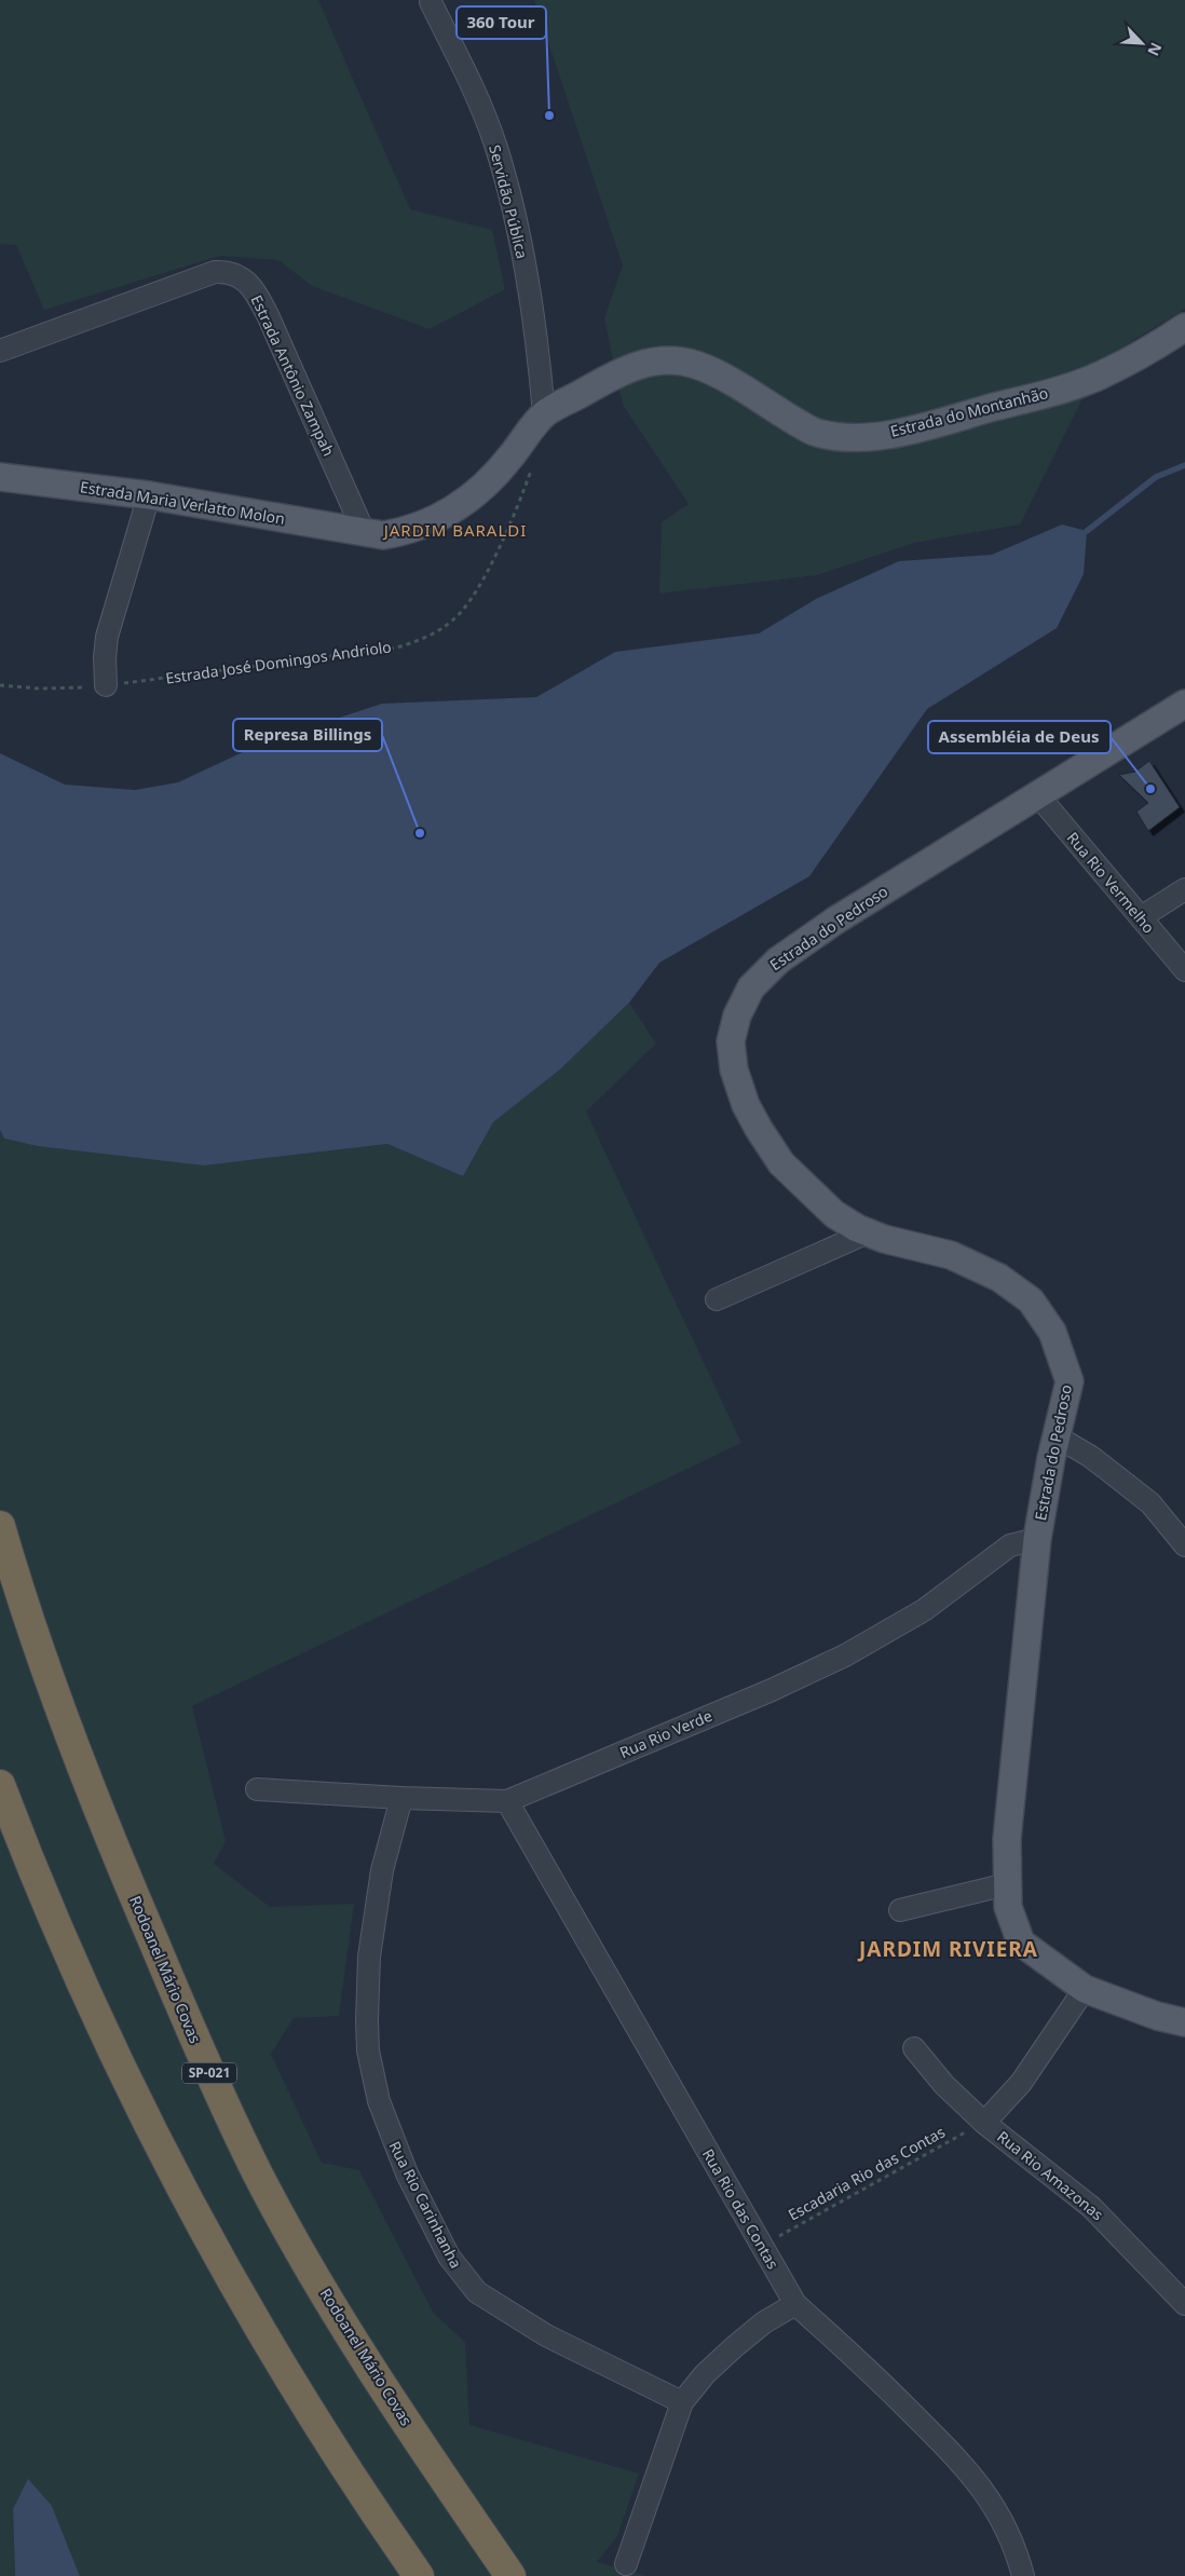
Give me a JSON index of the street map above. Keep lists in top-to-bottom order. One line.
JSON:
{"streets":{"highway":["Rodoanel Mário Covas","SP-021"],"main road":["Estrada do Montanhão","Estrada Maria Verlatto Molon","Estrada do Pedroso"],"street":["Servidão Pública","Estrada Antônio Zampah","Rua Rio Vermelho","Rua Rio Verde","Rua Rio Amazonas","Rua Rio Carinhanha","Rua Rio das Contas"],"path":["Estrada José Domingos Andriolo","Escadaria Rio das Contas"]},"crossings":[["Servidão Pública","Estrada do Montanhão"],["Estrada Antônio Zampah","Estrada Maria Verlatto Molon"],["Rua Rio Vermelho","Estrada do Pedroso"],["Estrada do Pedroso","Rua Rio Verde"],["Rua Rio Verde","Rua Rio Carinhanha"],["Rua Rio Verde","Rua Rio das Contas"],["Escadaria Rio das Contas","Rua Rio Amazonas"],["Escadaria Rio das Contas","Rua Rio das Contas"]],"districts":["JARDIM BARALDI","JARDIM RIVIERA"],"places":["360 Tour","Assembléia de Deus","Represa Billings"],"north":"bottom right"}
